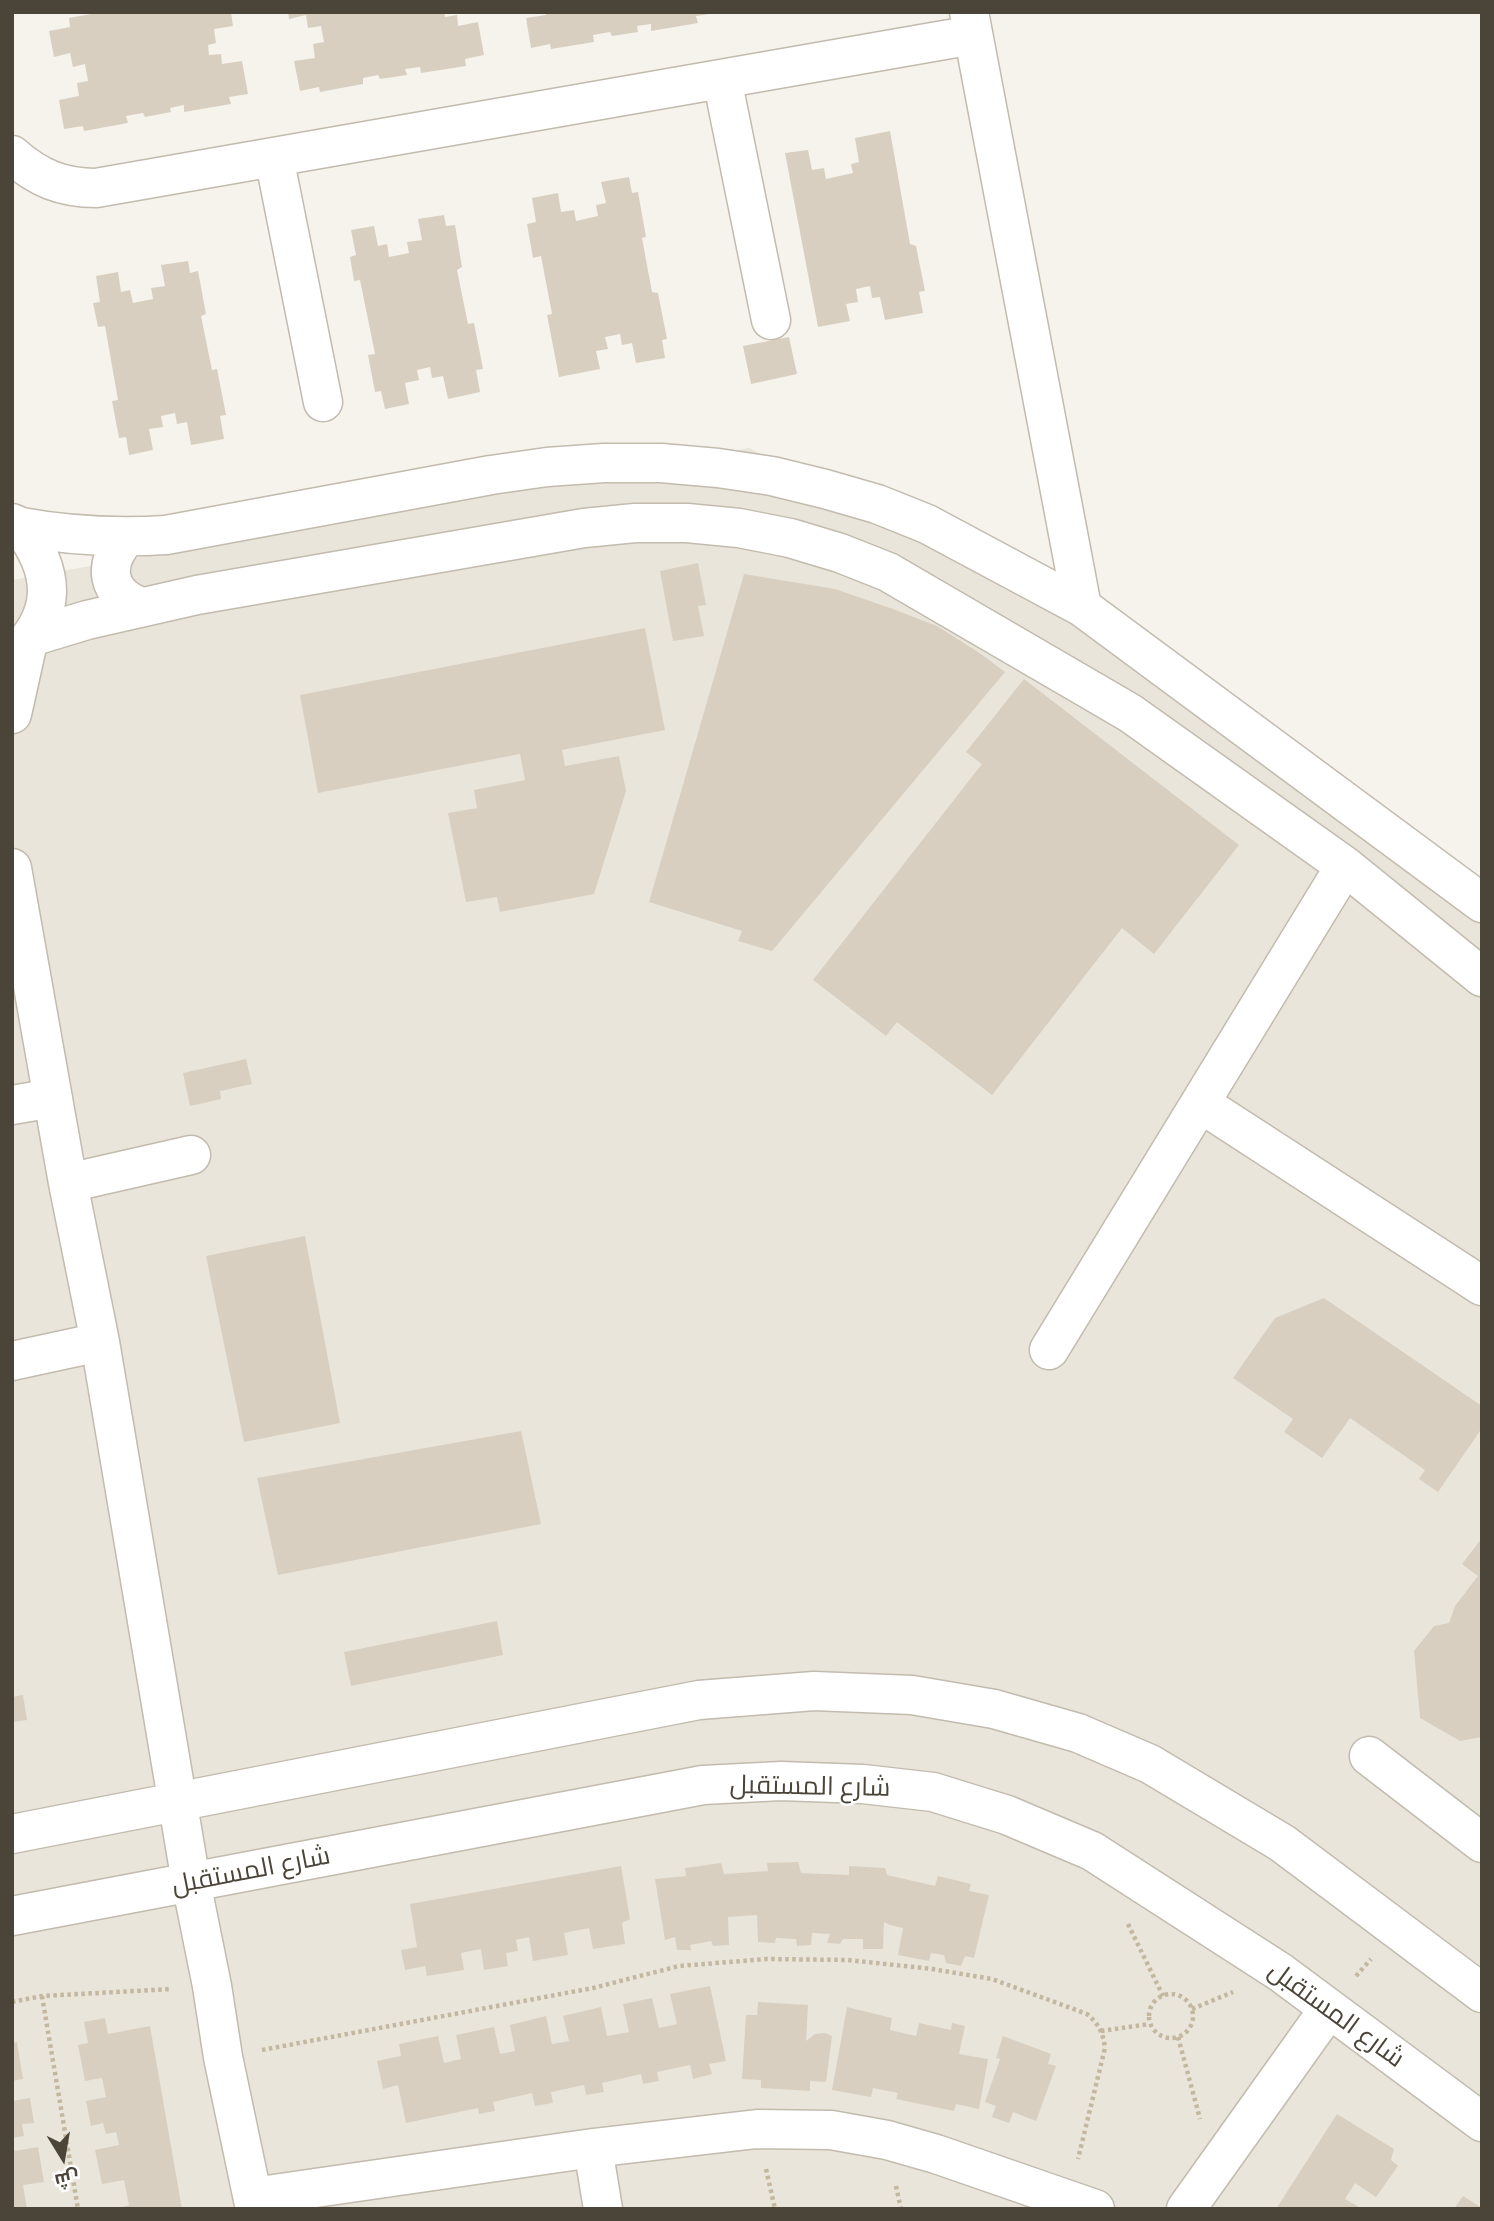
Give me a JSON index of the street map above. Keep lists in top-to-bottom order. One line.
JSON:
{"streets":{"street":["شارع المستقبل"]},"north":"bottom"}
